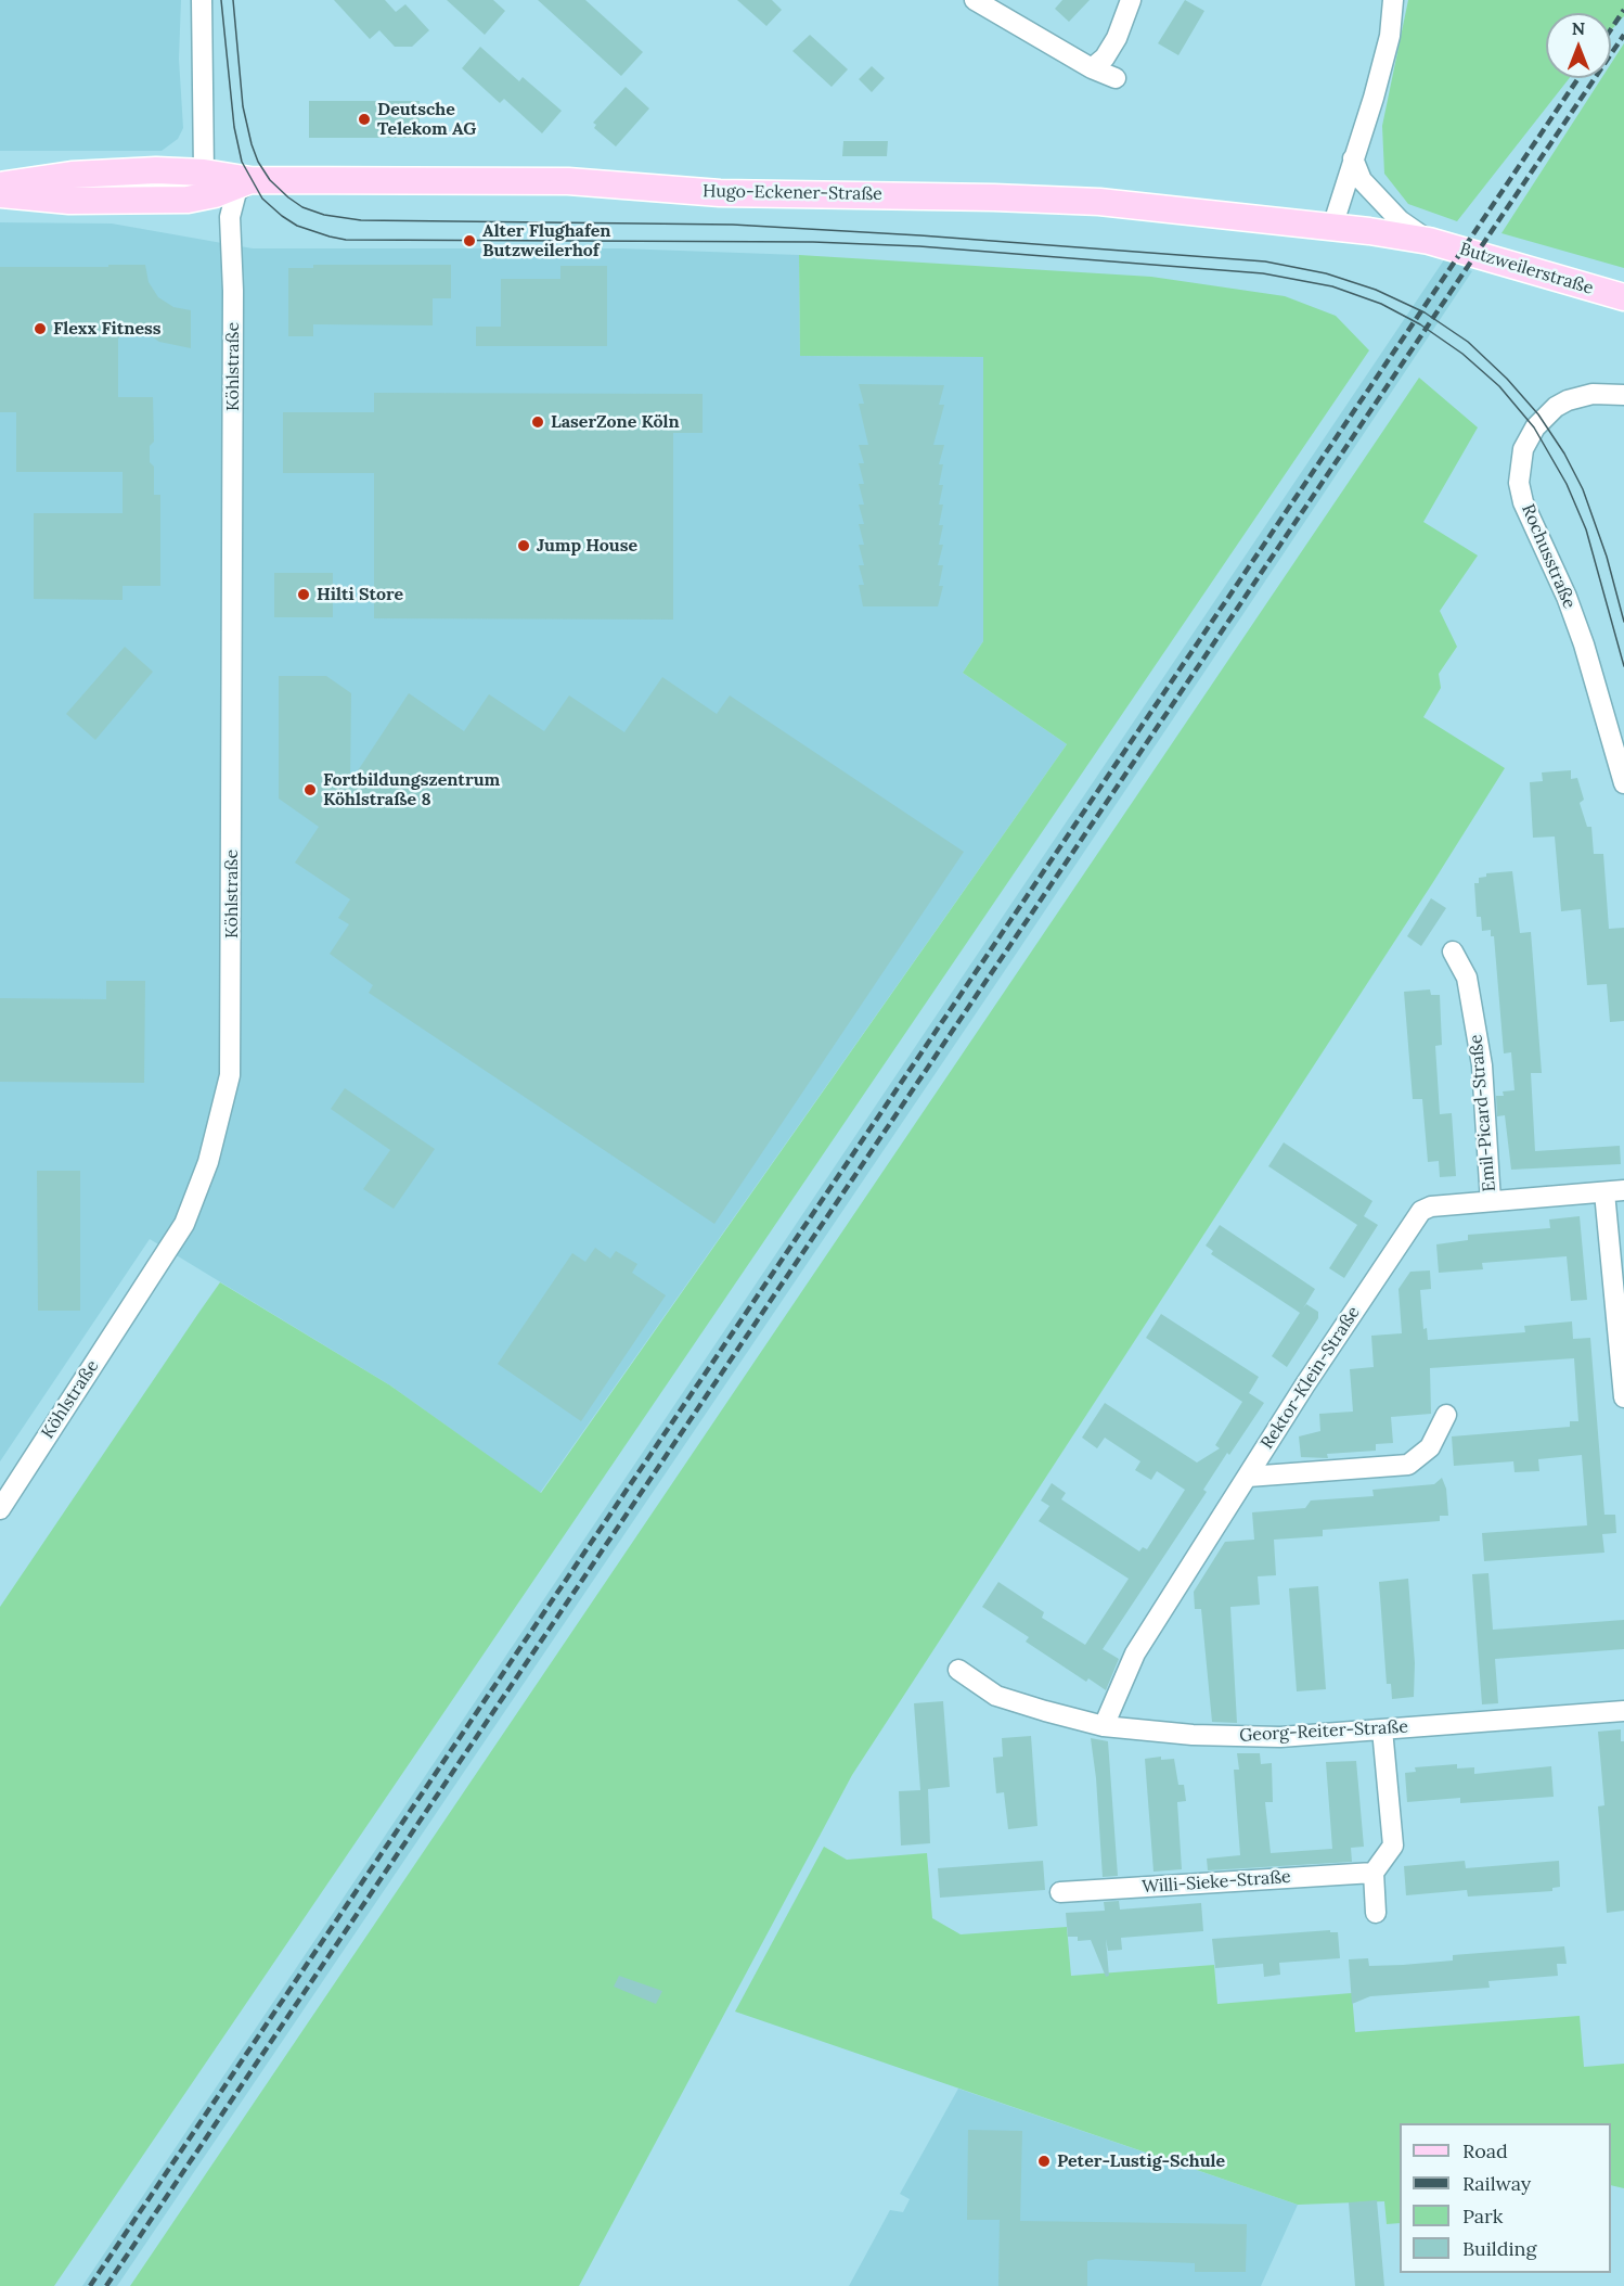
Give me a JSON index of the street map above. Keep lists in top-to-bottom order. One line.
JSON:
{"streets":{"main road":["Hugo-Eckener-Straße","Butzweilerstraße"],"street":["Köhlstraße","Rochusstraße","Emil-Picard-Straße","Rektor-Klein-Straße","Georg-Reiter-Straße","Willi-Sieke-Straße"]},"crossings":[["Hugo-Eckener-Straße","Butzweilerstraße"],["Hugo-Eckener-Straße","Köhlstraße"],["Emil-Picard-Straße","Rektor-Klein-Straße"],["Rektor-Klein-Straße","Georg-Reiter-Straße"]],"places":["Deutsche Telekom AG","Alter Flughafen Butzweilerhof","Flexx Fitness","LaserZone Köln","Jump House","Hilti Store","Fortbildungszentrum Köhlstraße 8","Peter-Lustig-Schule"],"legend":["Road","Railway","Park","Building"],"north":"top"}
